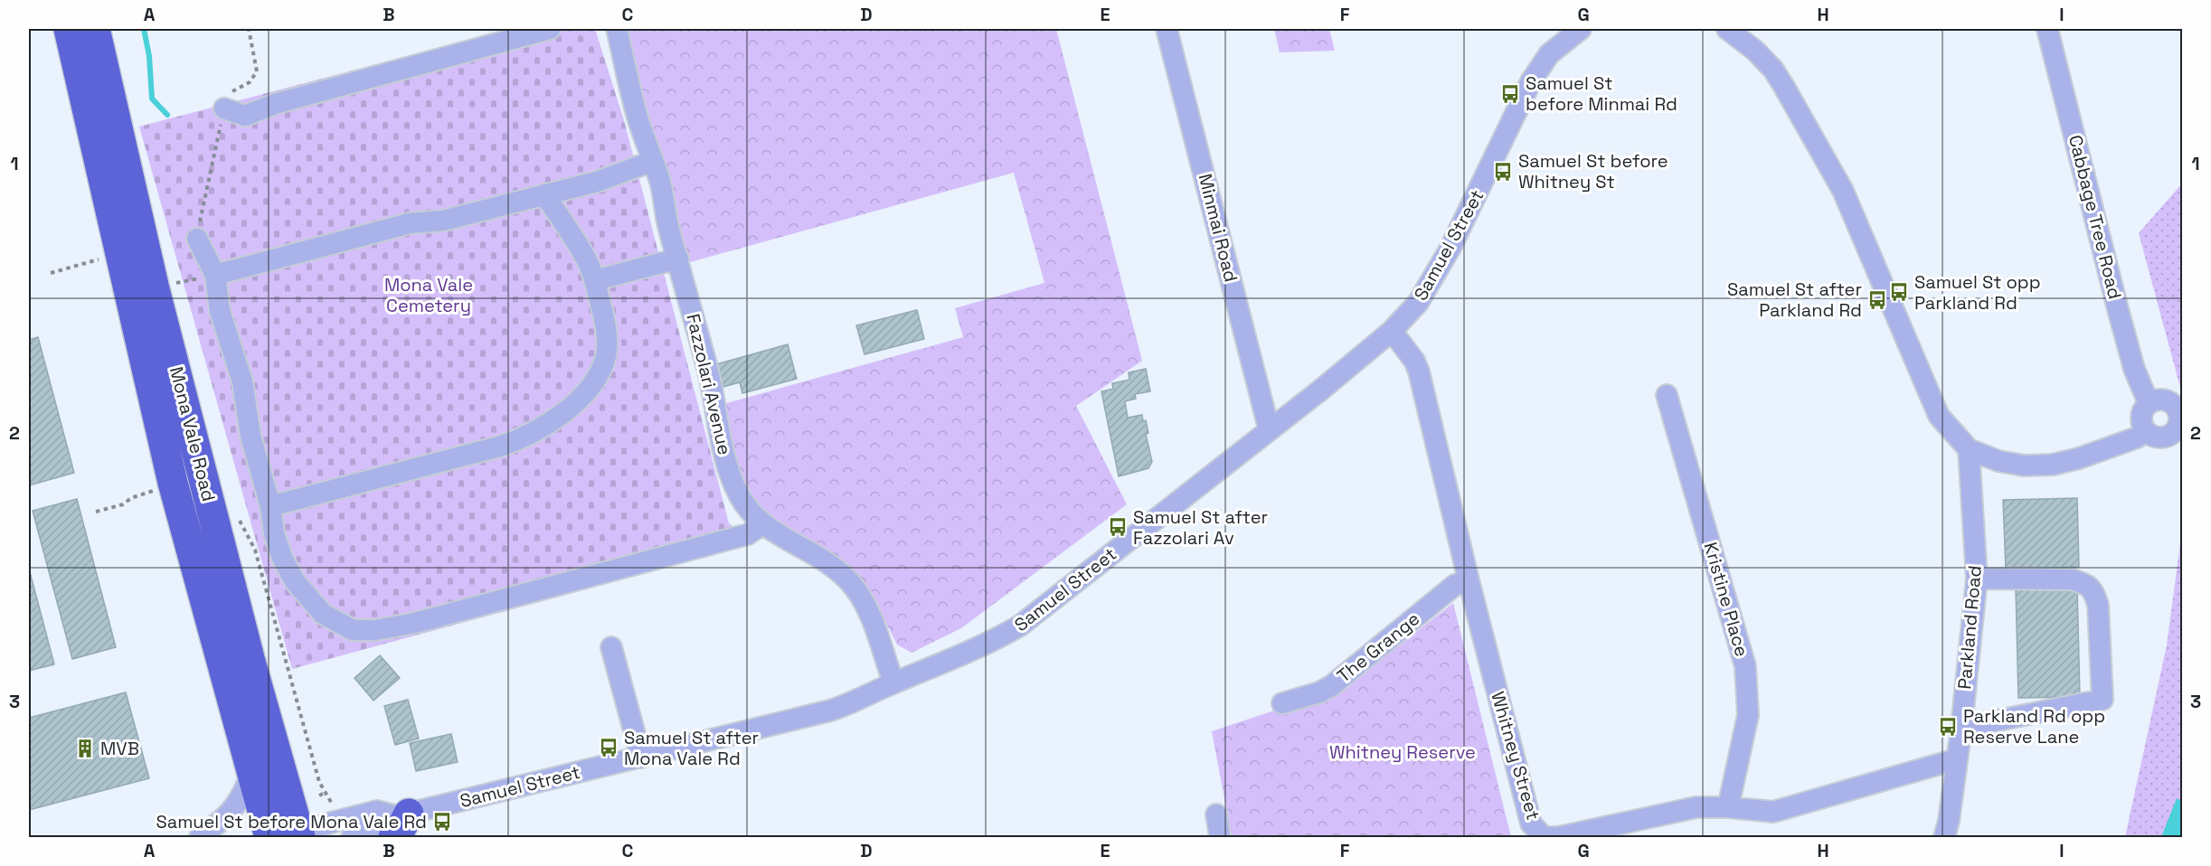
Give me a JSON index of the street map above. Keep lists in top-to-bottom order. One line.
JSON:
{"streets":{"highway":["Mona Vale Road"],"street":["Cabbage Tree Road","Minmai Road","Samuel Street","Fazzolari Avenue","Kristine Place","Parkland Road","The Grange","Whitney Street"]},"crossings":[["Minmai Road","Samuel Street"],["Samuel Street","Fazzolari Avenue"],["Samuel Street","Whitney Street"],["Kristine Place","Whitney Street"],["Parkland Road","Whitney Street"],["The Grange","Whitney Street"]],"parks":["Mona Vale Cemetery","Whitney Reserve"],"places":{"bus stop":["Samuel St before Minmai Rd","Samuel St before Whitney St","Samuel St opp Parkland Rd","Samuel St after Parkland Rd","Samuel St after Fazzolari Av","Parkland Rd opp Reserve Lane","Samuel St after Mona Vale Rd","Samuel St before Mona Vale Rd"],"building":["MVB"]},"grid":{"columns":["A","B","C","D","E","F","G","H","I"],"rows":["1","2","3"]}}
